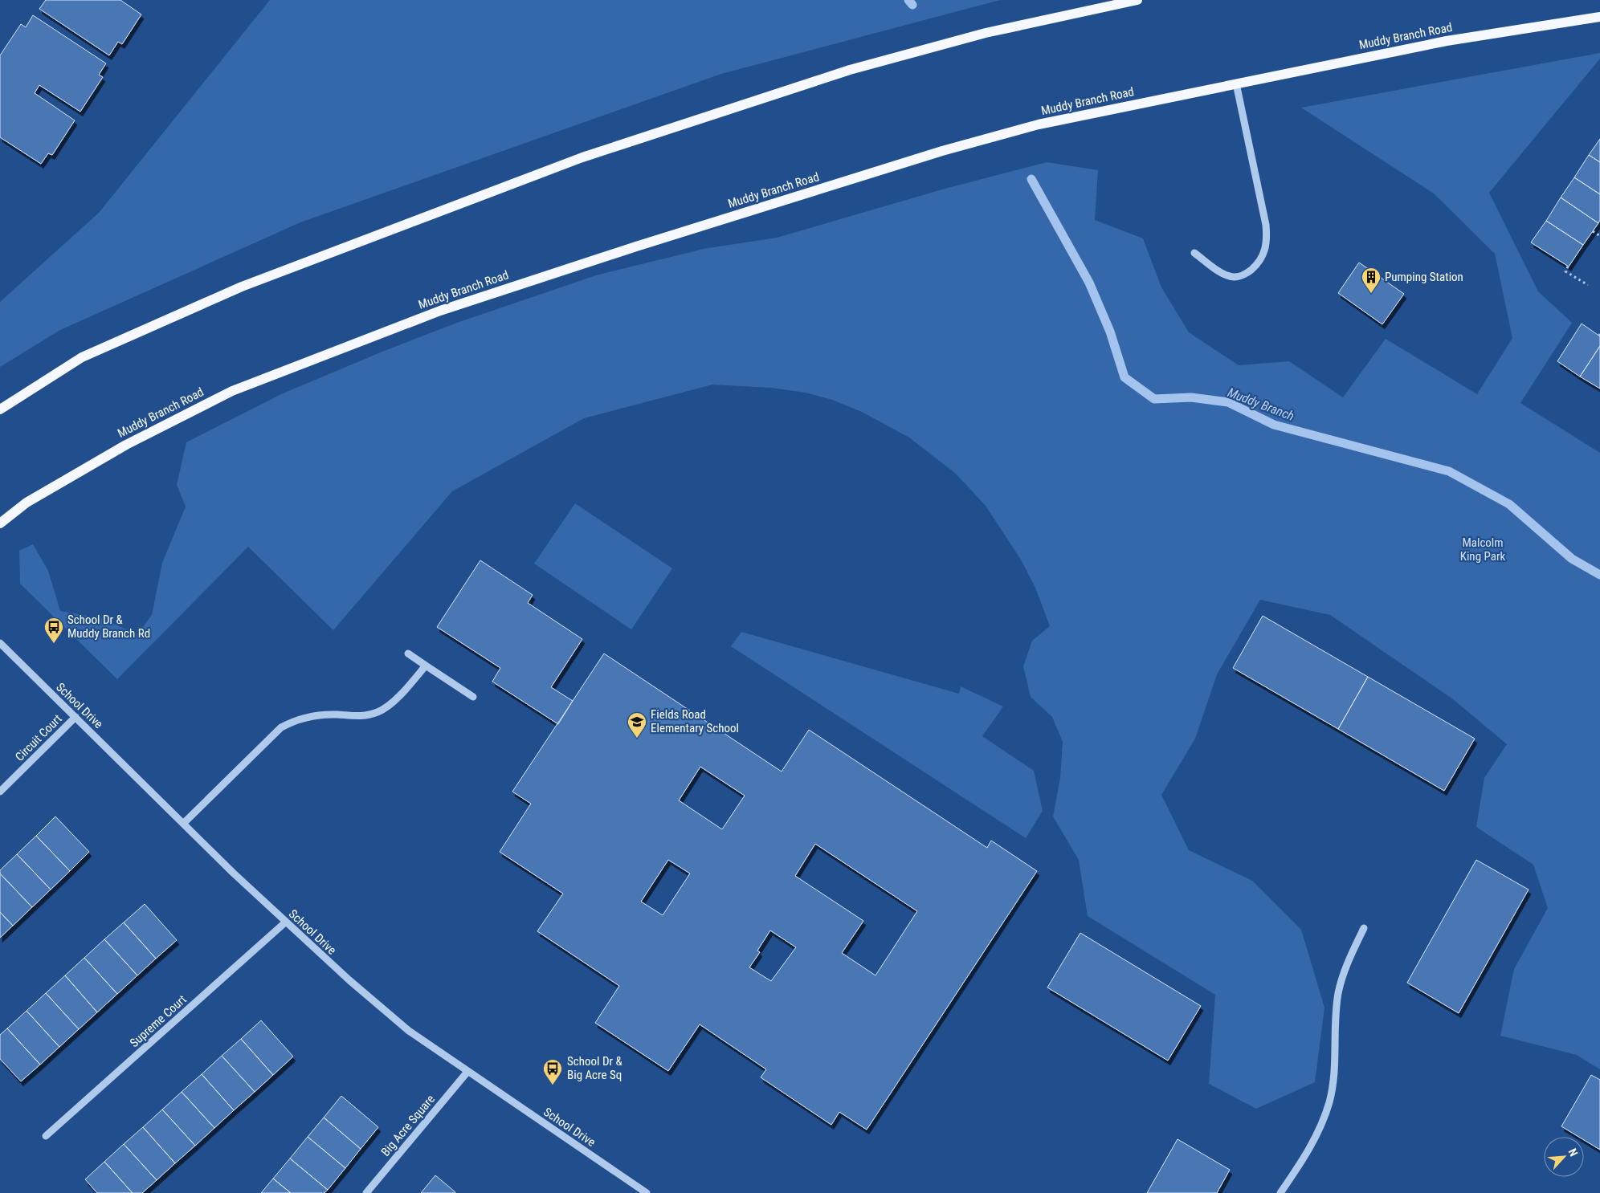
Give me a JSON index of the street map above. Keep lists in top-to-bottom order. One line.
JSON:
{"streets":{"main road":["Muddy Branch Road"],"street":["School Drive","Circuit Court","Supreme Court","Big Acre Square"]},"crossings":[["School Drive","Circuit Court"],["School Drive","Supreme Court"],["School Drive","Big Acre Square"]],"water":["Muddy Branch"],"parks":["Malcolm King Park"],"places":{"building":["Pumping Station"],"bus stop":["School Dr & Muddy Branch Rd","School Dr & Big Acre Sq"],"school or university":["Fields Road Elementary School"]},"north":"top right"}
